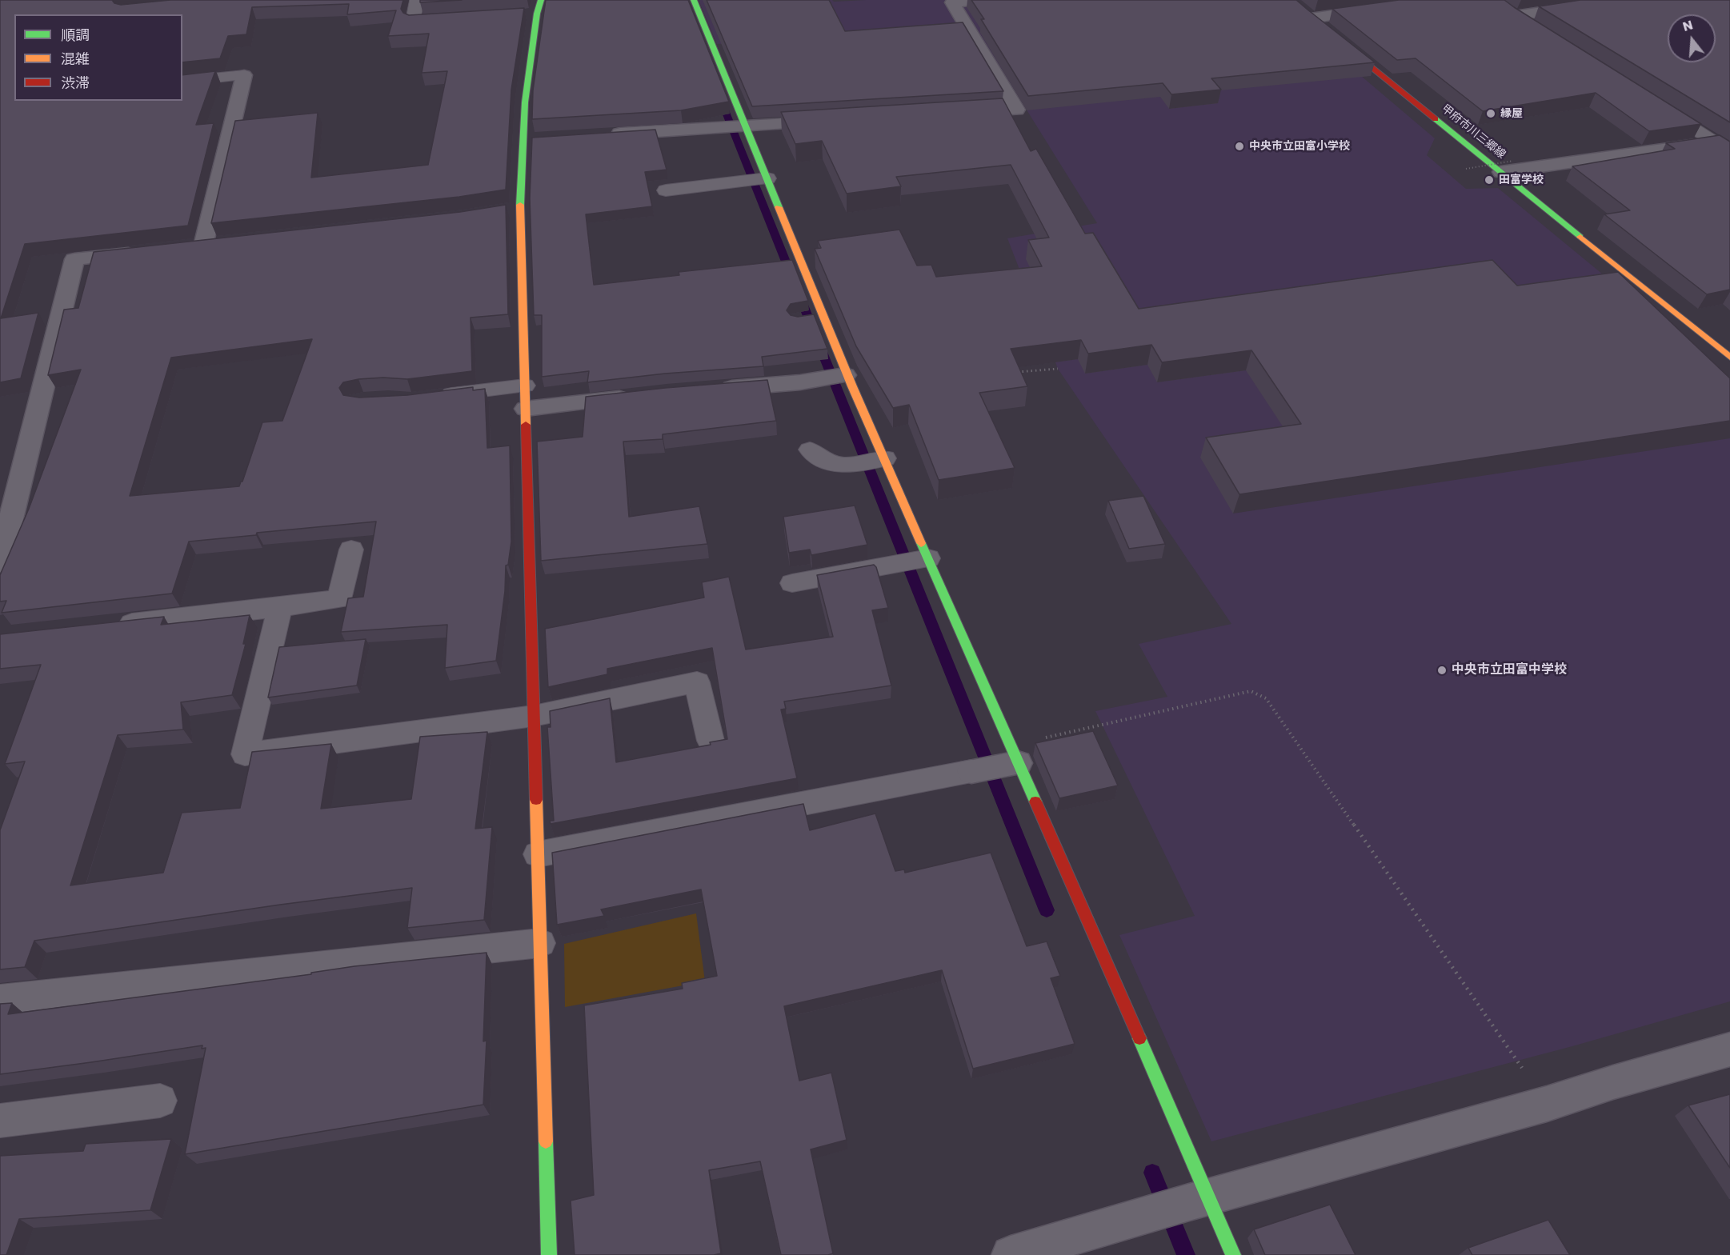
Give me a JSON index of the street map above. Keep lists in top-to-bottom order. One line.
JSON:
{"streets":{"street":["甲府市川三郷線"]},"places":["縁屋","中央市立田富小学校","田富学校","中央市立田富中学校"],"legend":["順調","混雑","渋滞"],"north":"top"}
